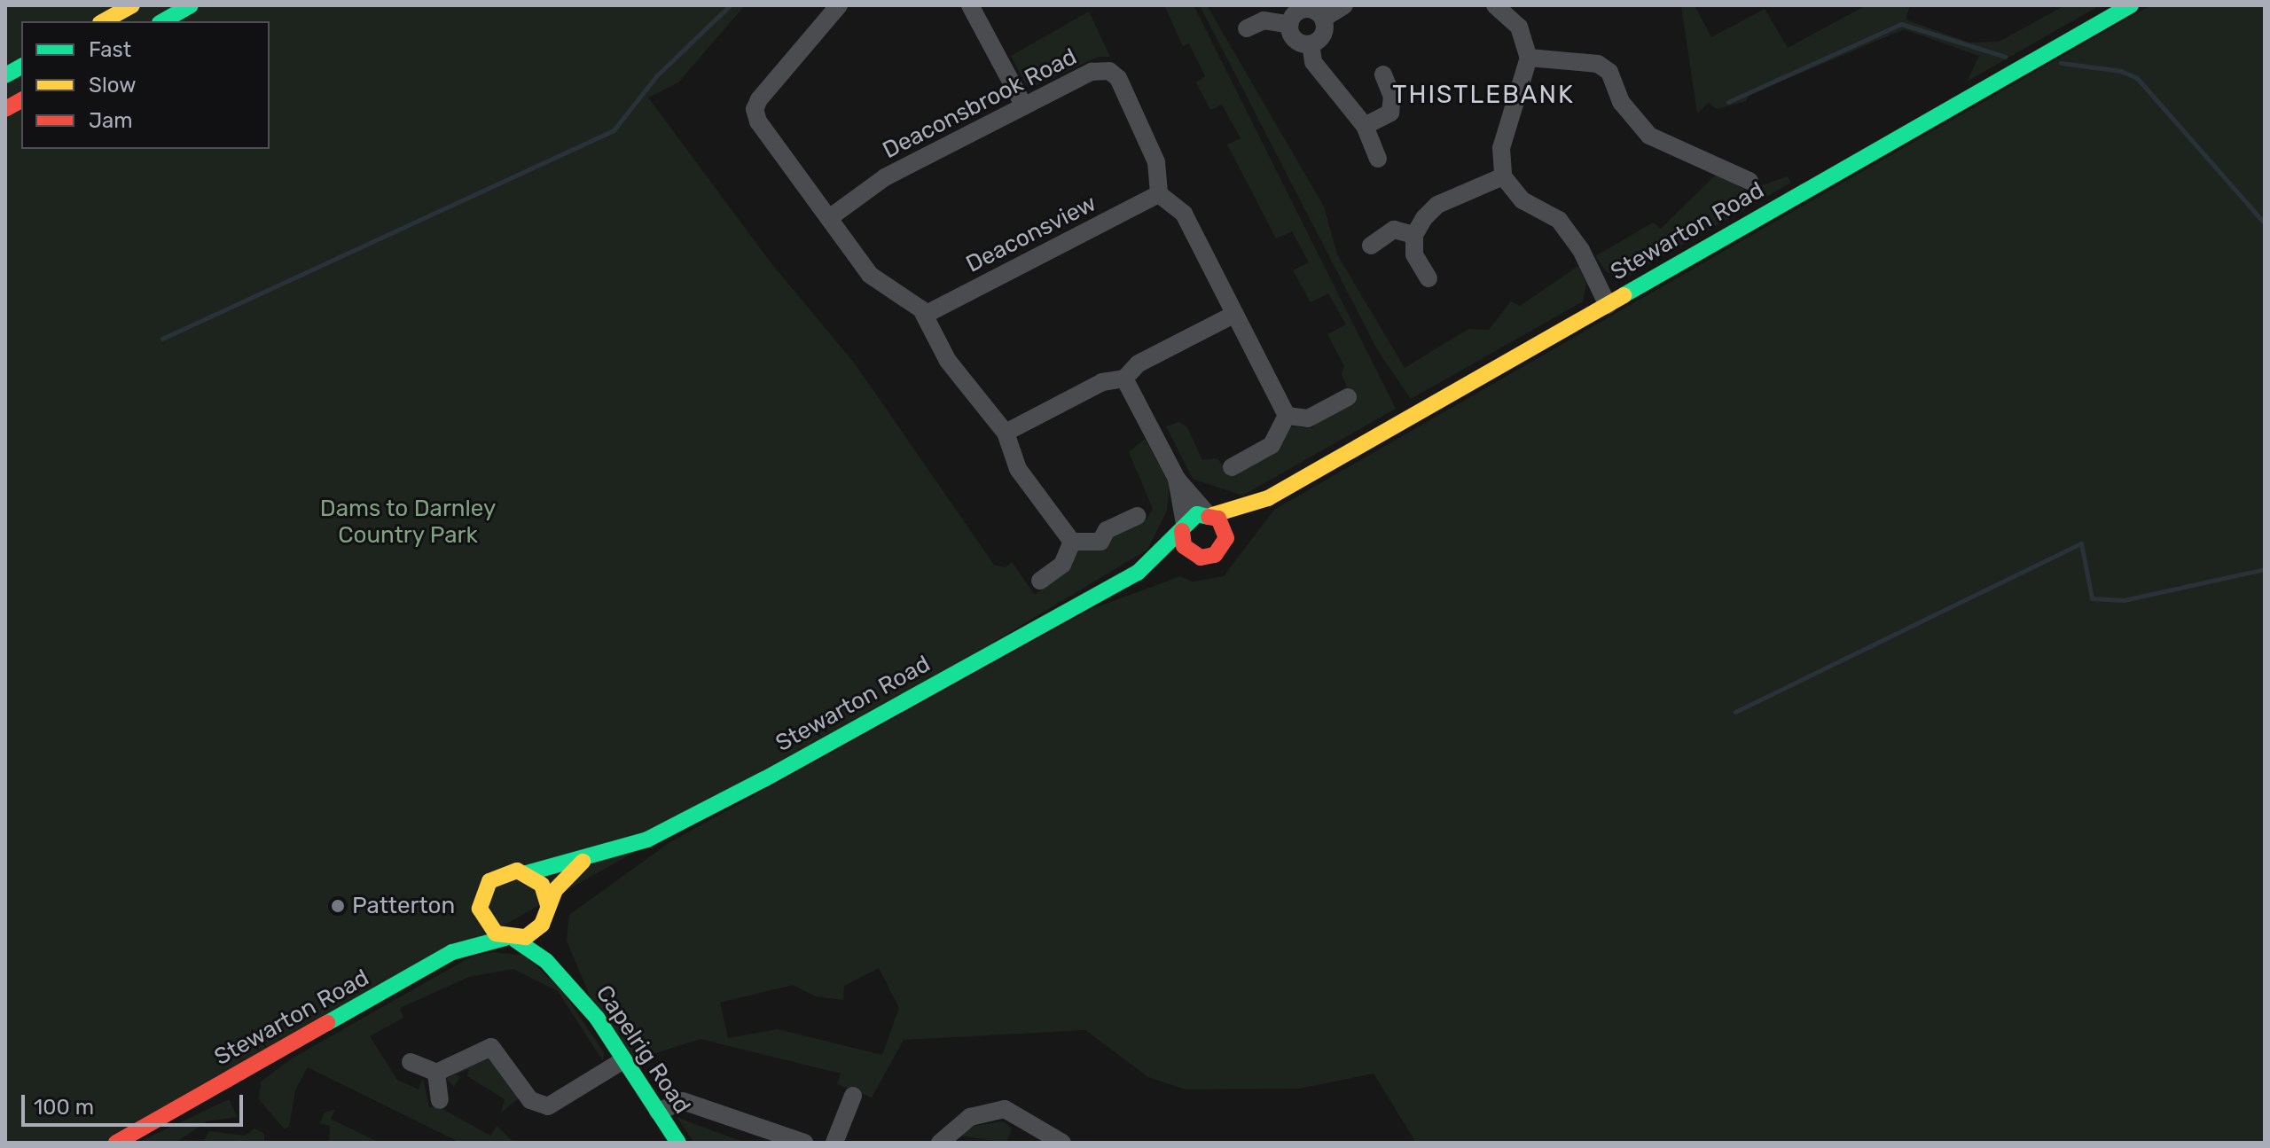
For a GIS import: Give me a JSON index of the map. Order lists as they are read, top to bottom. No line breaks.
{"streets":{"main road":["Stewarton Road","Capelrig Road"],"street":["Deaconsbrook Road","Deaconsview"]},"crossings":[["Deaconsbrook Road","Deaconsview"],["Stewarton Road","Capelrig Road"]],"districts":["THISTLEBANK"],"parks":["Dams to Darnley Country Park"],"places":["Patterton"],"legend":["Fast","Slow","Jam"],"scale_bar":"100 m"}
